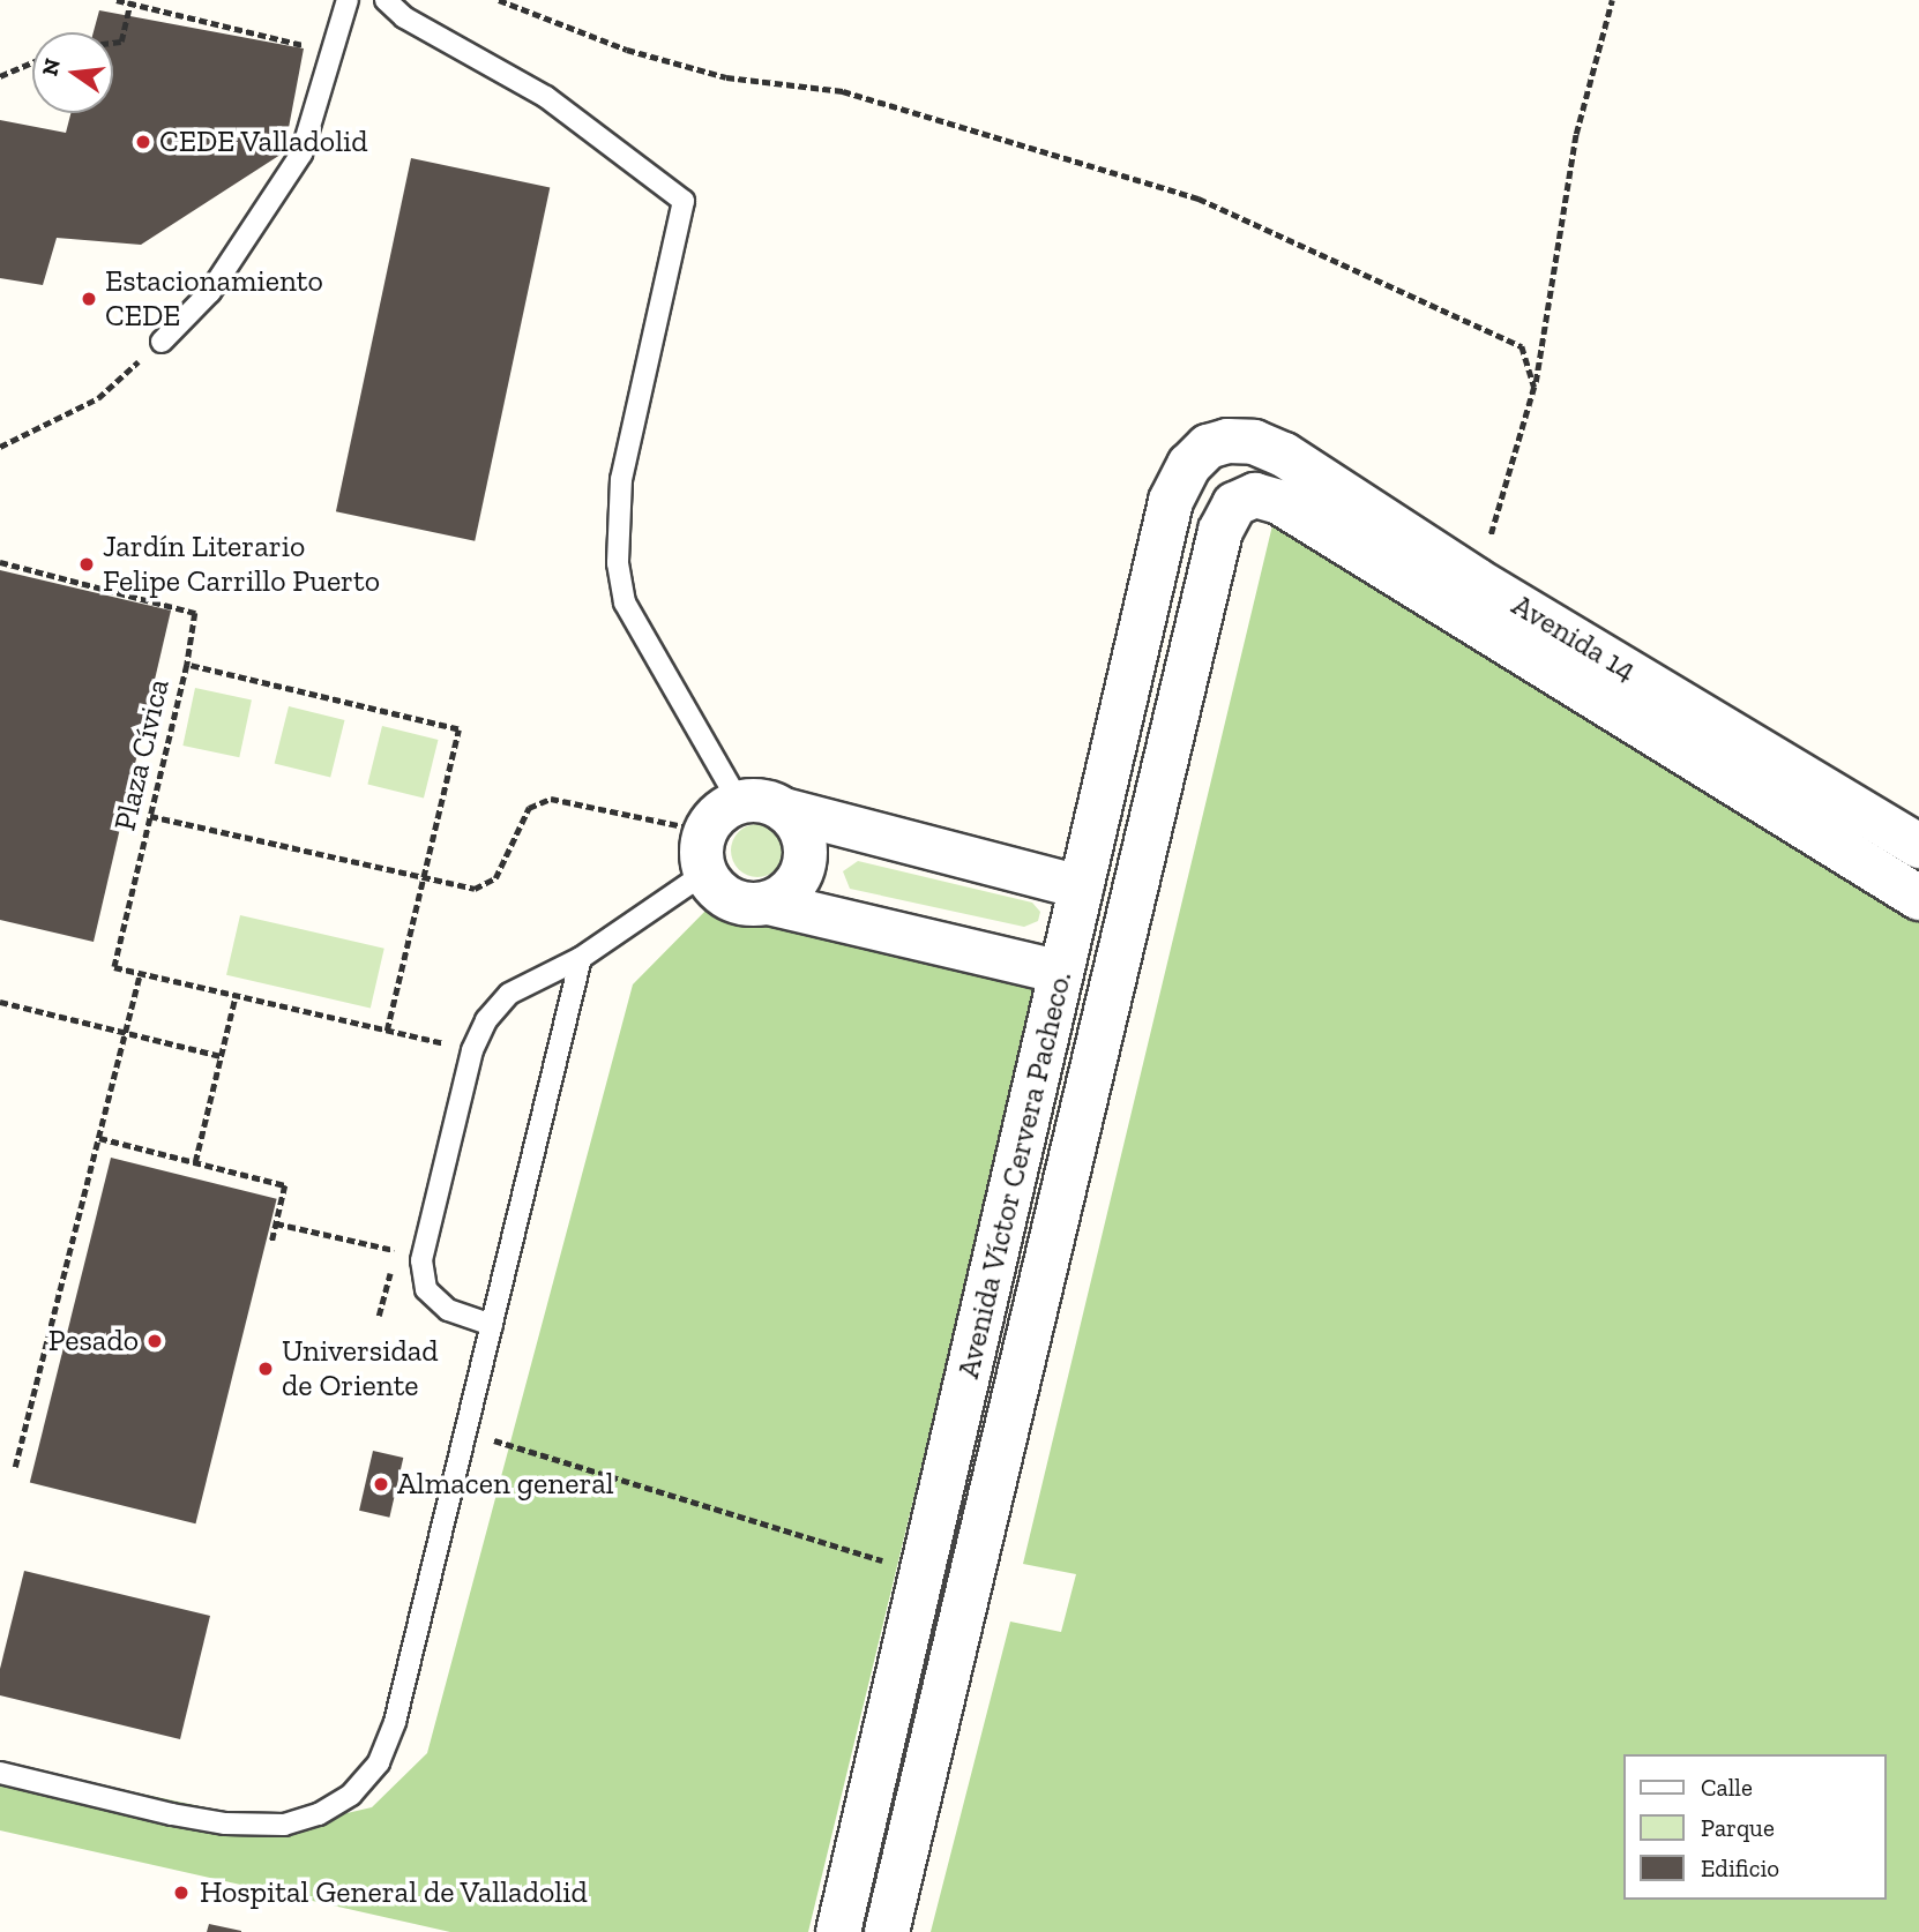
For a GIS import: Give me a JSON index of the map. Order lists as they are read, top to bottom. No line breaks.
{"streets":{"street":["Avenida 14","Avenida Víctor Cervera Pacheco."],"path":["Plaza Cívica"]},"crossings":[["Avenida 14","Avenida Víctor Cervera Pacheco."]],"places":["CEDE Valladolid","Estacionamiento CEDE","Jardín Literario Felipe Carrillo Puerto","Pesado","Universidad de Oriente","Almacen general","Hospital General de Valladolid"],"legend":["Calle","Parque","Edificio"],"north":"left"}
